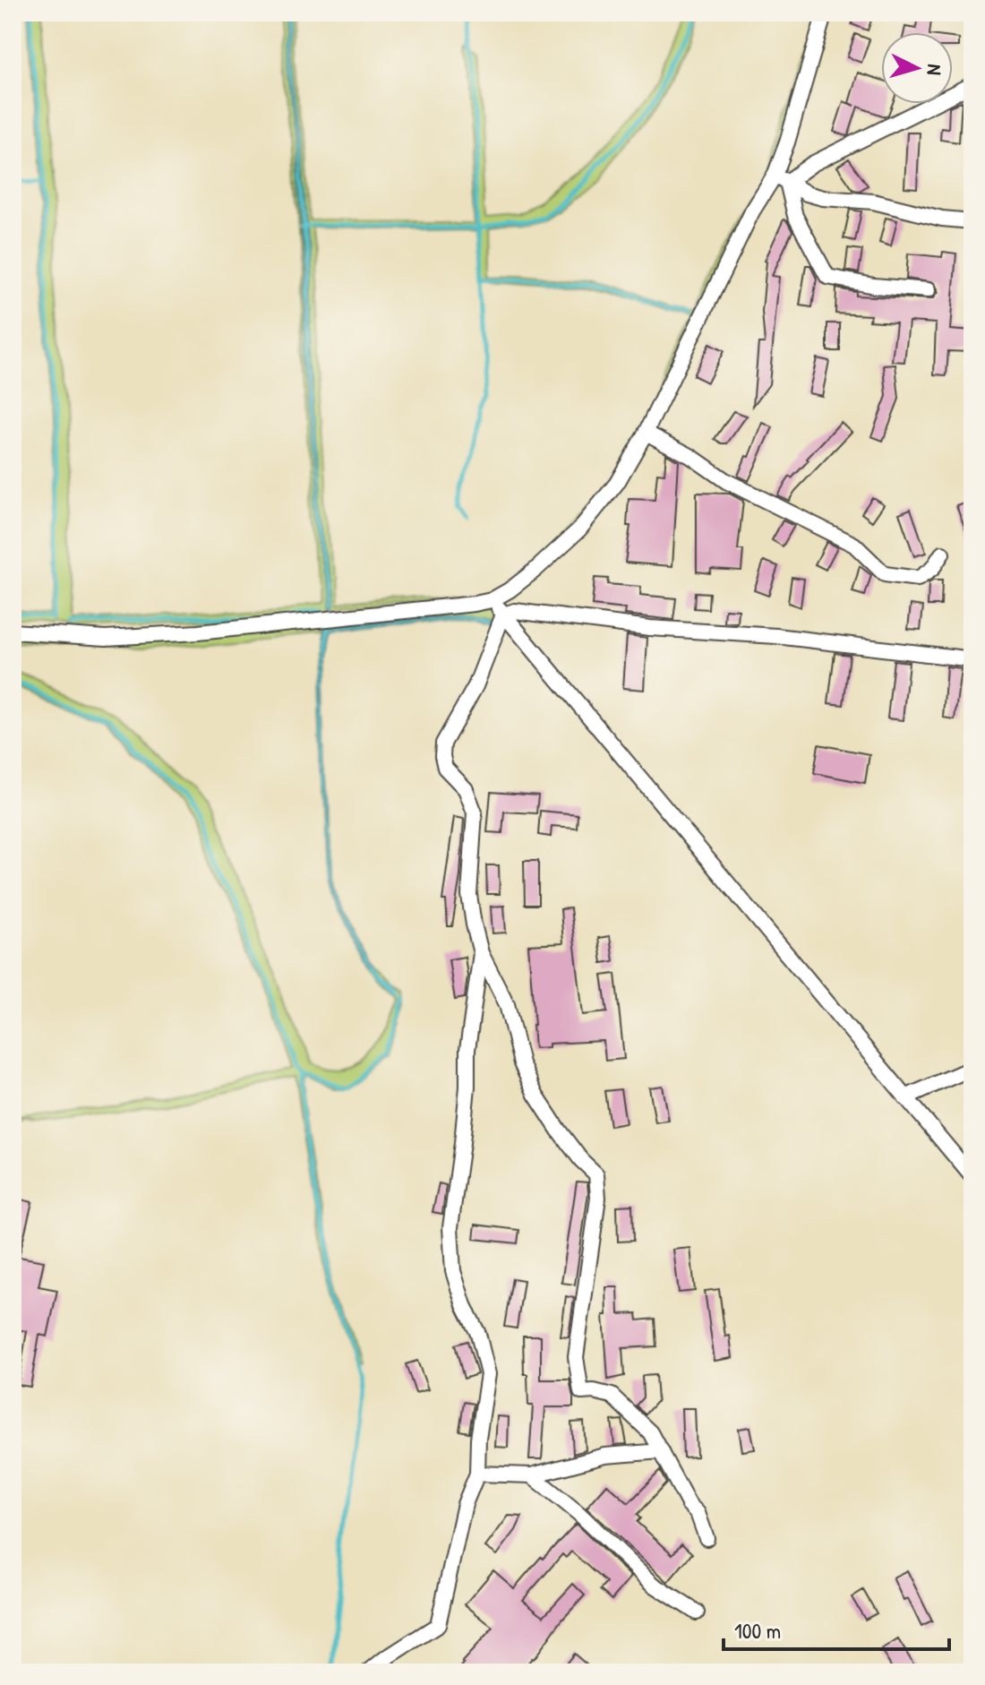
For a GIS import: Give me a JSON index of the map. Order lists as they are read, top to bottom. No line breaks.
{"scale_bar":"100 m","north":"right"}
